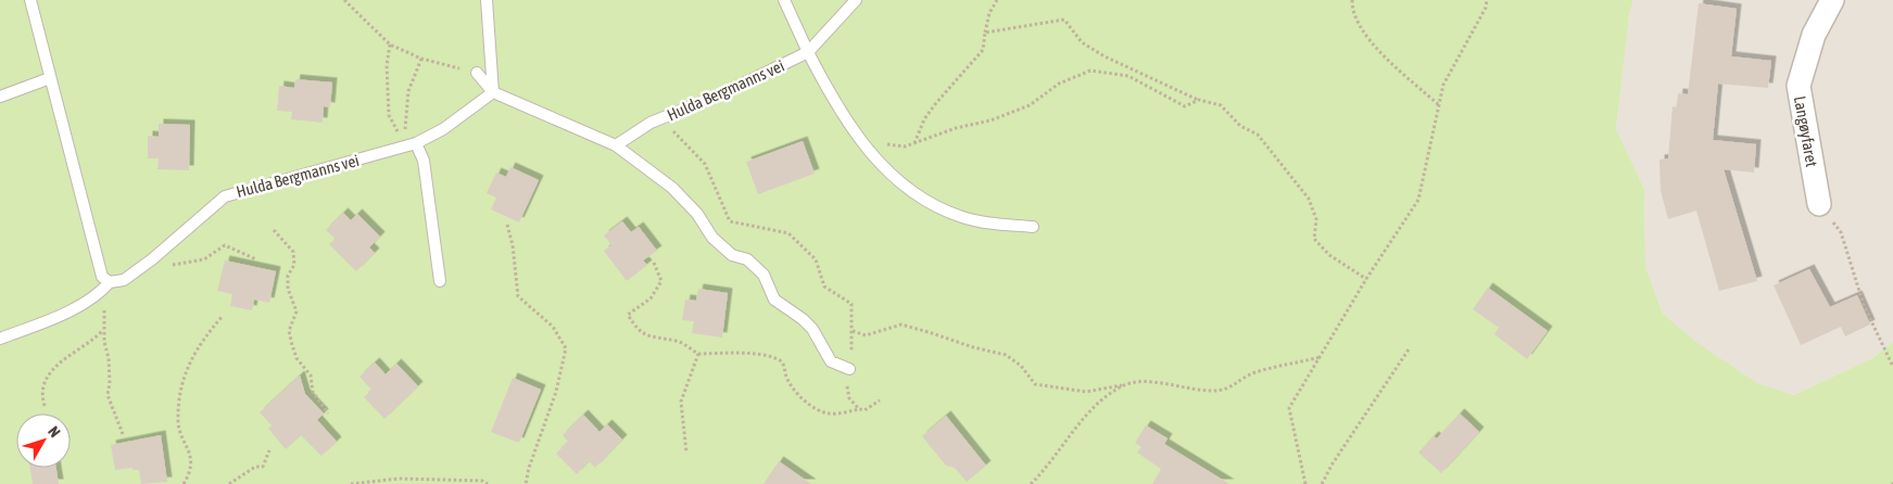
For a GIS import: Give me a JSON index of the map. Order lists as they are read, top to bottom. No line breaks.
{"streets":{"street":["Langøyfaret"],"lane":["Hulda Bergmanns vei"]},"north":"top right"}
